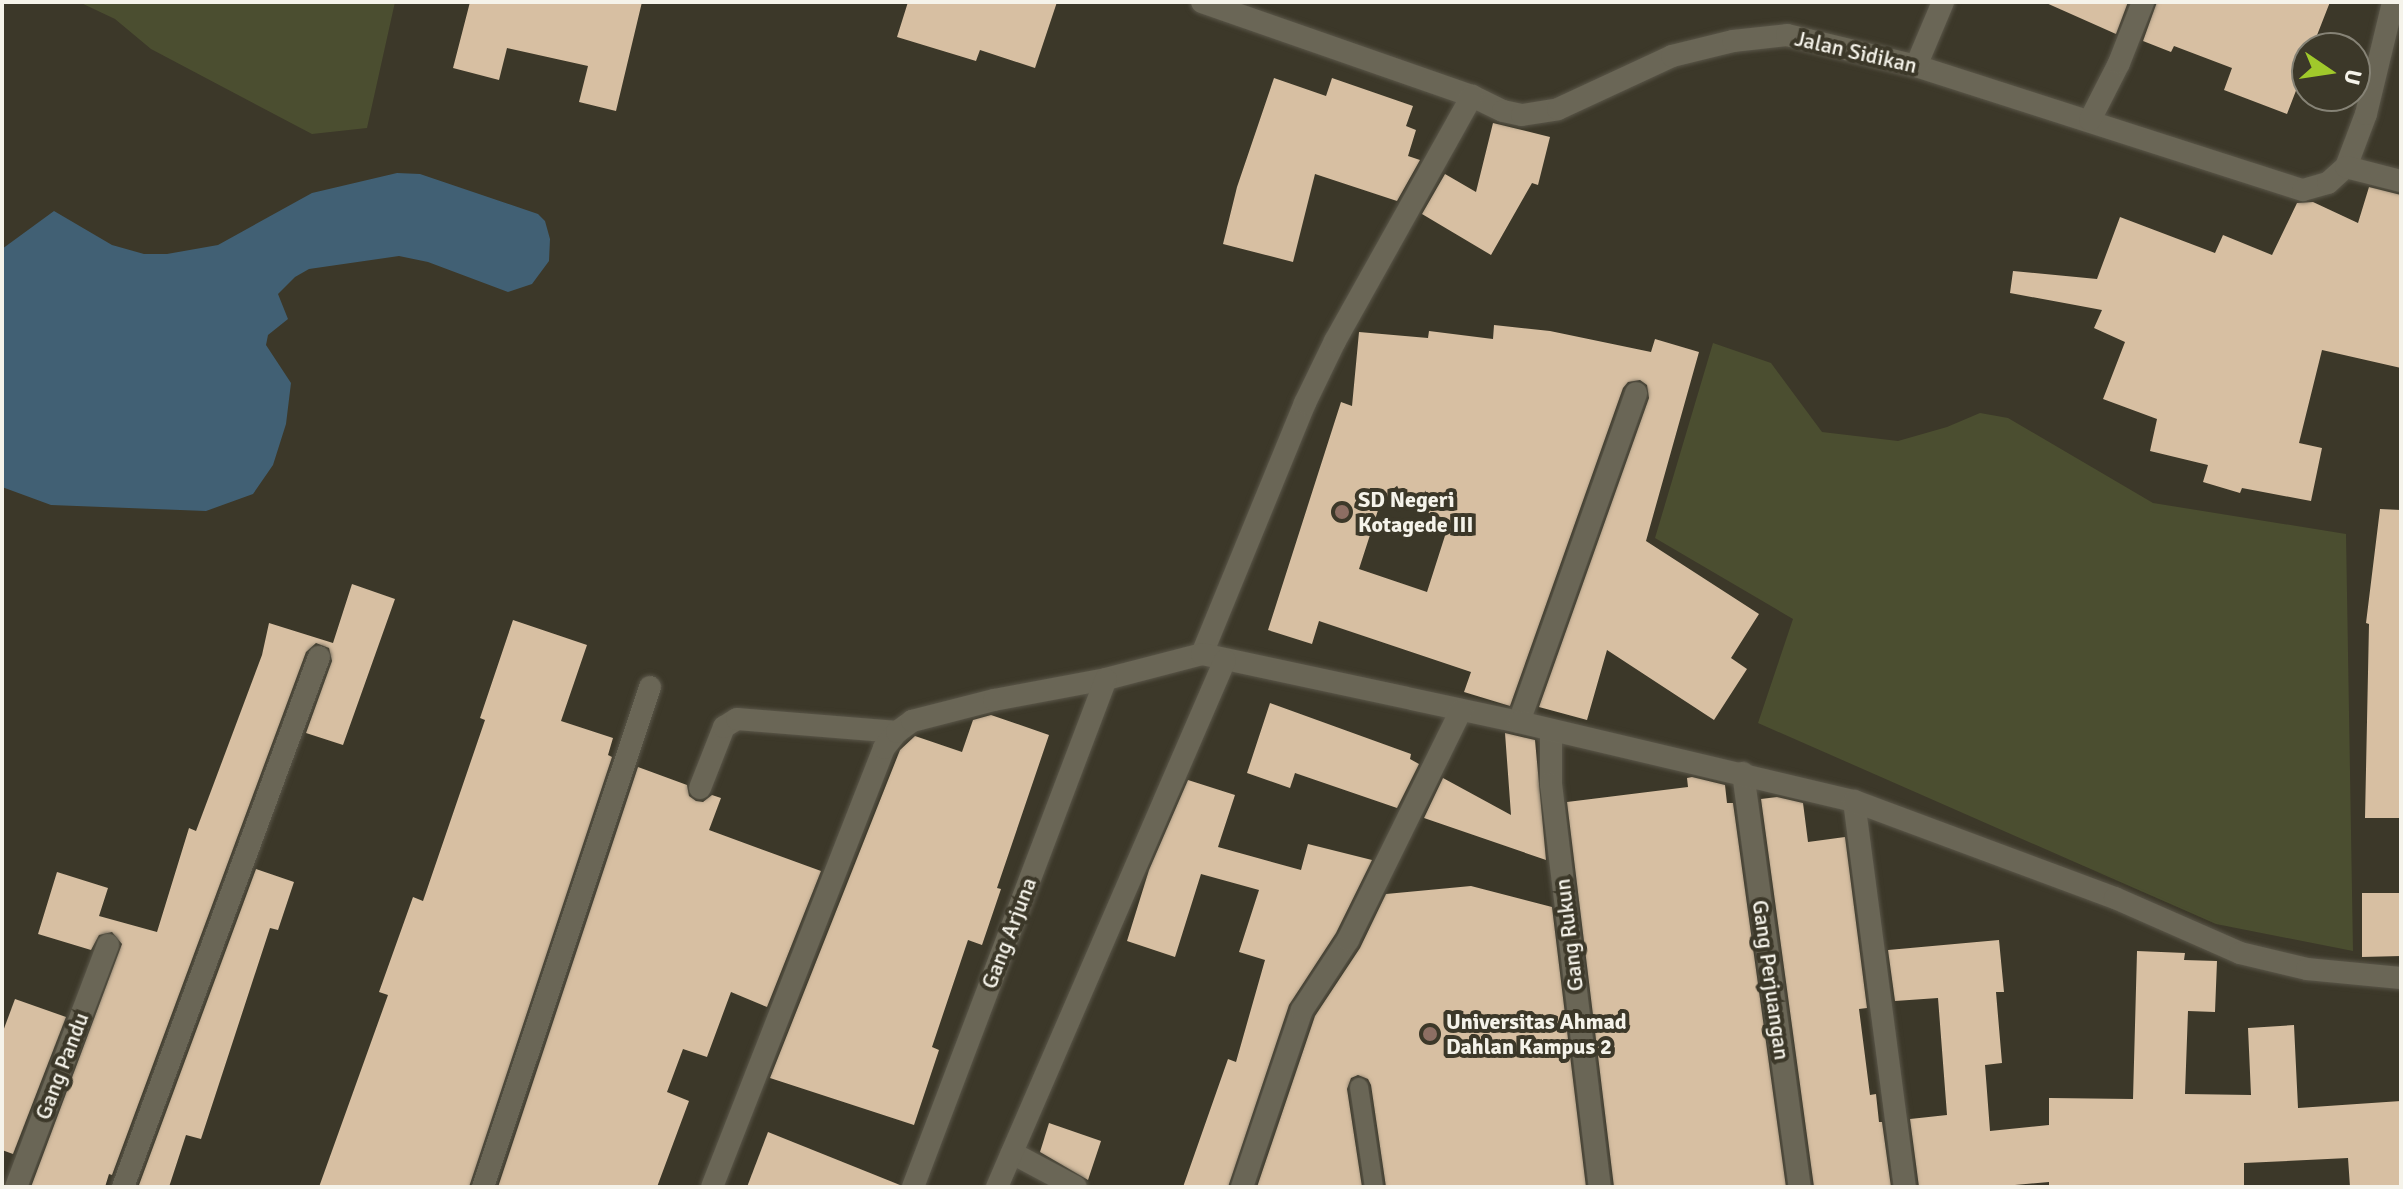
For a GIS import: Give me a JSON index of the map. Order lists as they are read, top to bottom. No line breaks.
{"streets":{"street":["Jalan Sidikan","Gang Arjuna","Gang Rukun","Gang Perjuangan","Gang Pandu"]},"places":["SD Negeri Kotagede III","Universitas Ahmad Dahlan Kampus 2"],"north":"right"}
